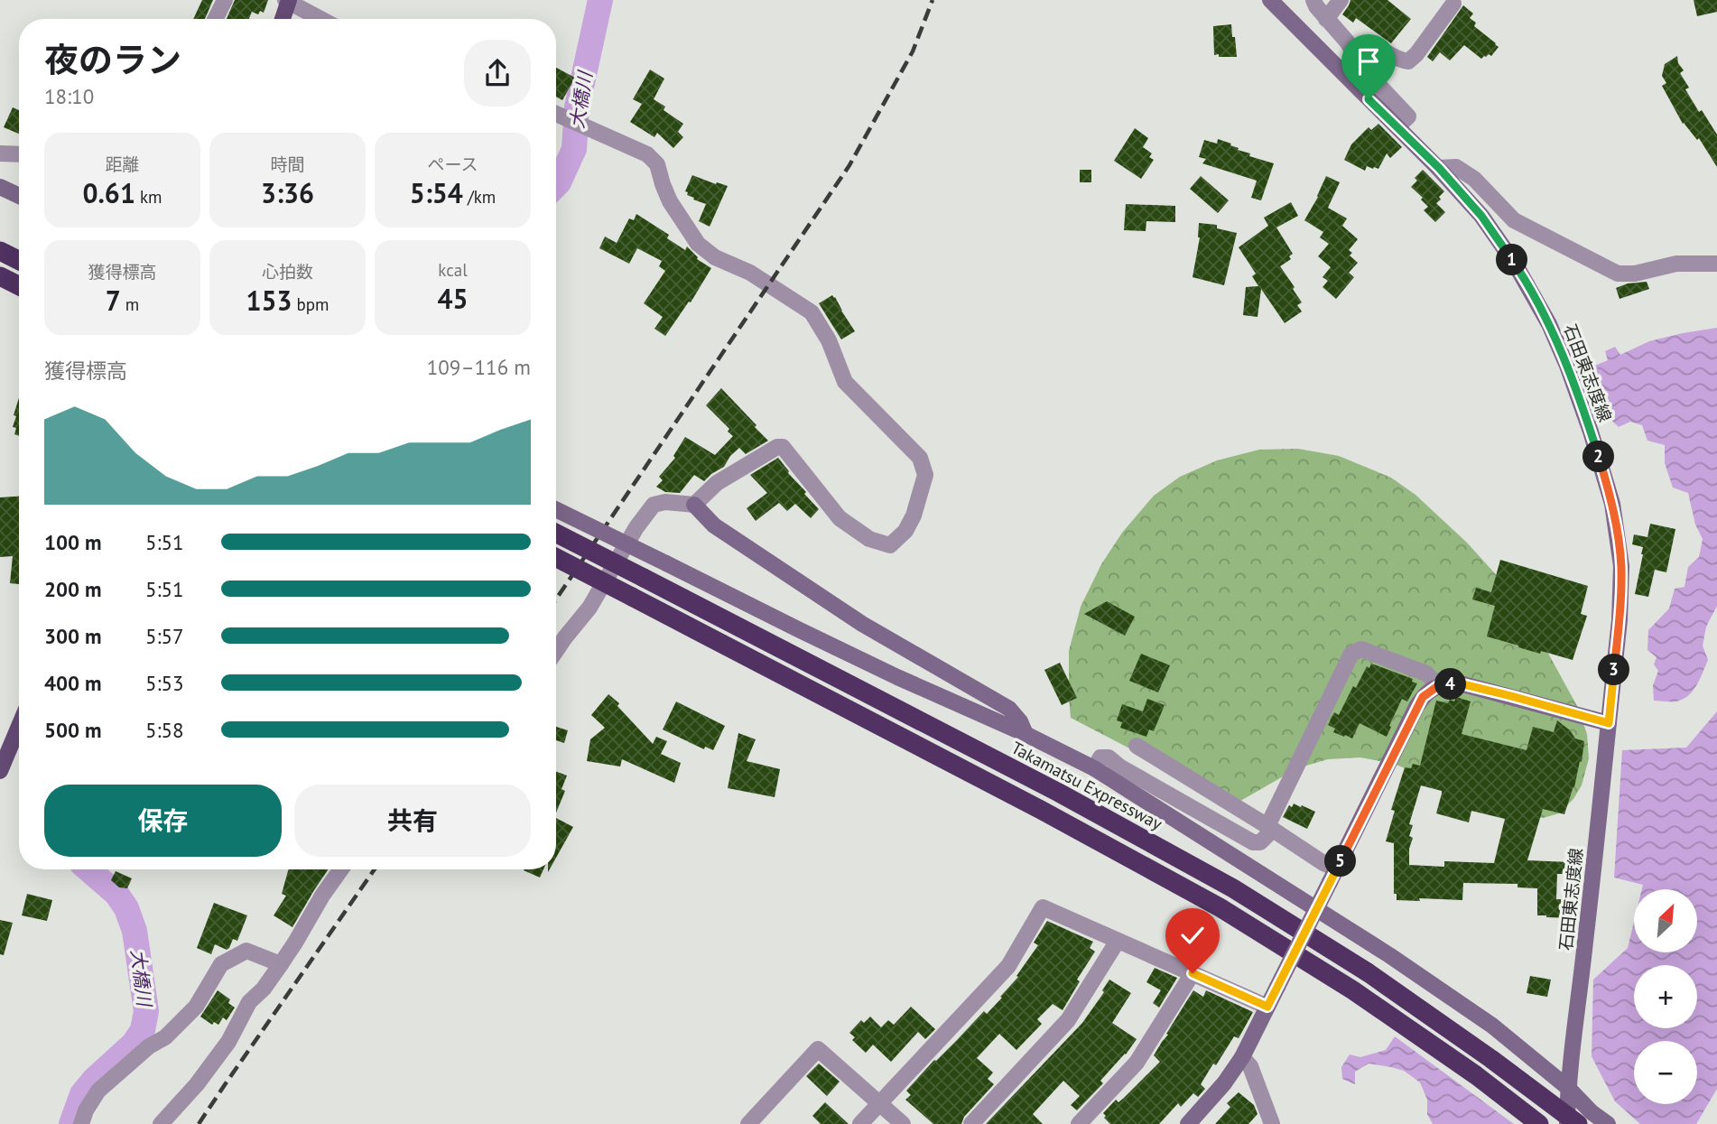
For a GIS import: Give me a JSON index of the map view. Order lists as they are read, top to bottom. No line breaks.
{"streets":{"highway":["Takamatsu Expressway"],"street":["石田東志度線"]},"water":["大橋川"],"north":"top right","page":{"heading":["夜のラン","18:10"],"stats":[["距離","0.61 km"],["時間","3:36"],["ペース","5:54 /km"],["獲得標高","7 m"],["心拍数","153 bpm"],["kcal","45"]],"pins":["1","2","3","4","5"],"chart":["獲得標高","109–116 m"],"list":[{"name":"100 m","note":"5:51"},{"name":"200 m","note":"5:51"},{"name":"300 m","note":"5:57"},{"name":"400 m","note":"5:53"},{"name":"500 m","note":"5:58"}],"buttons":["保存","共有"],"map_buttons":["+","−"]}}
